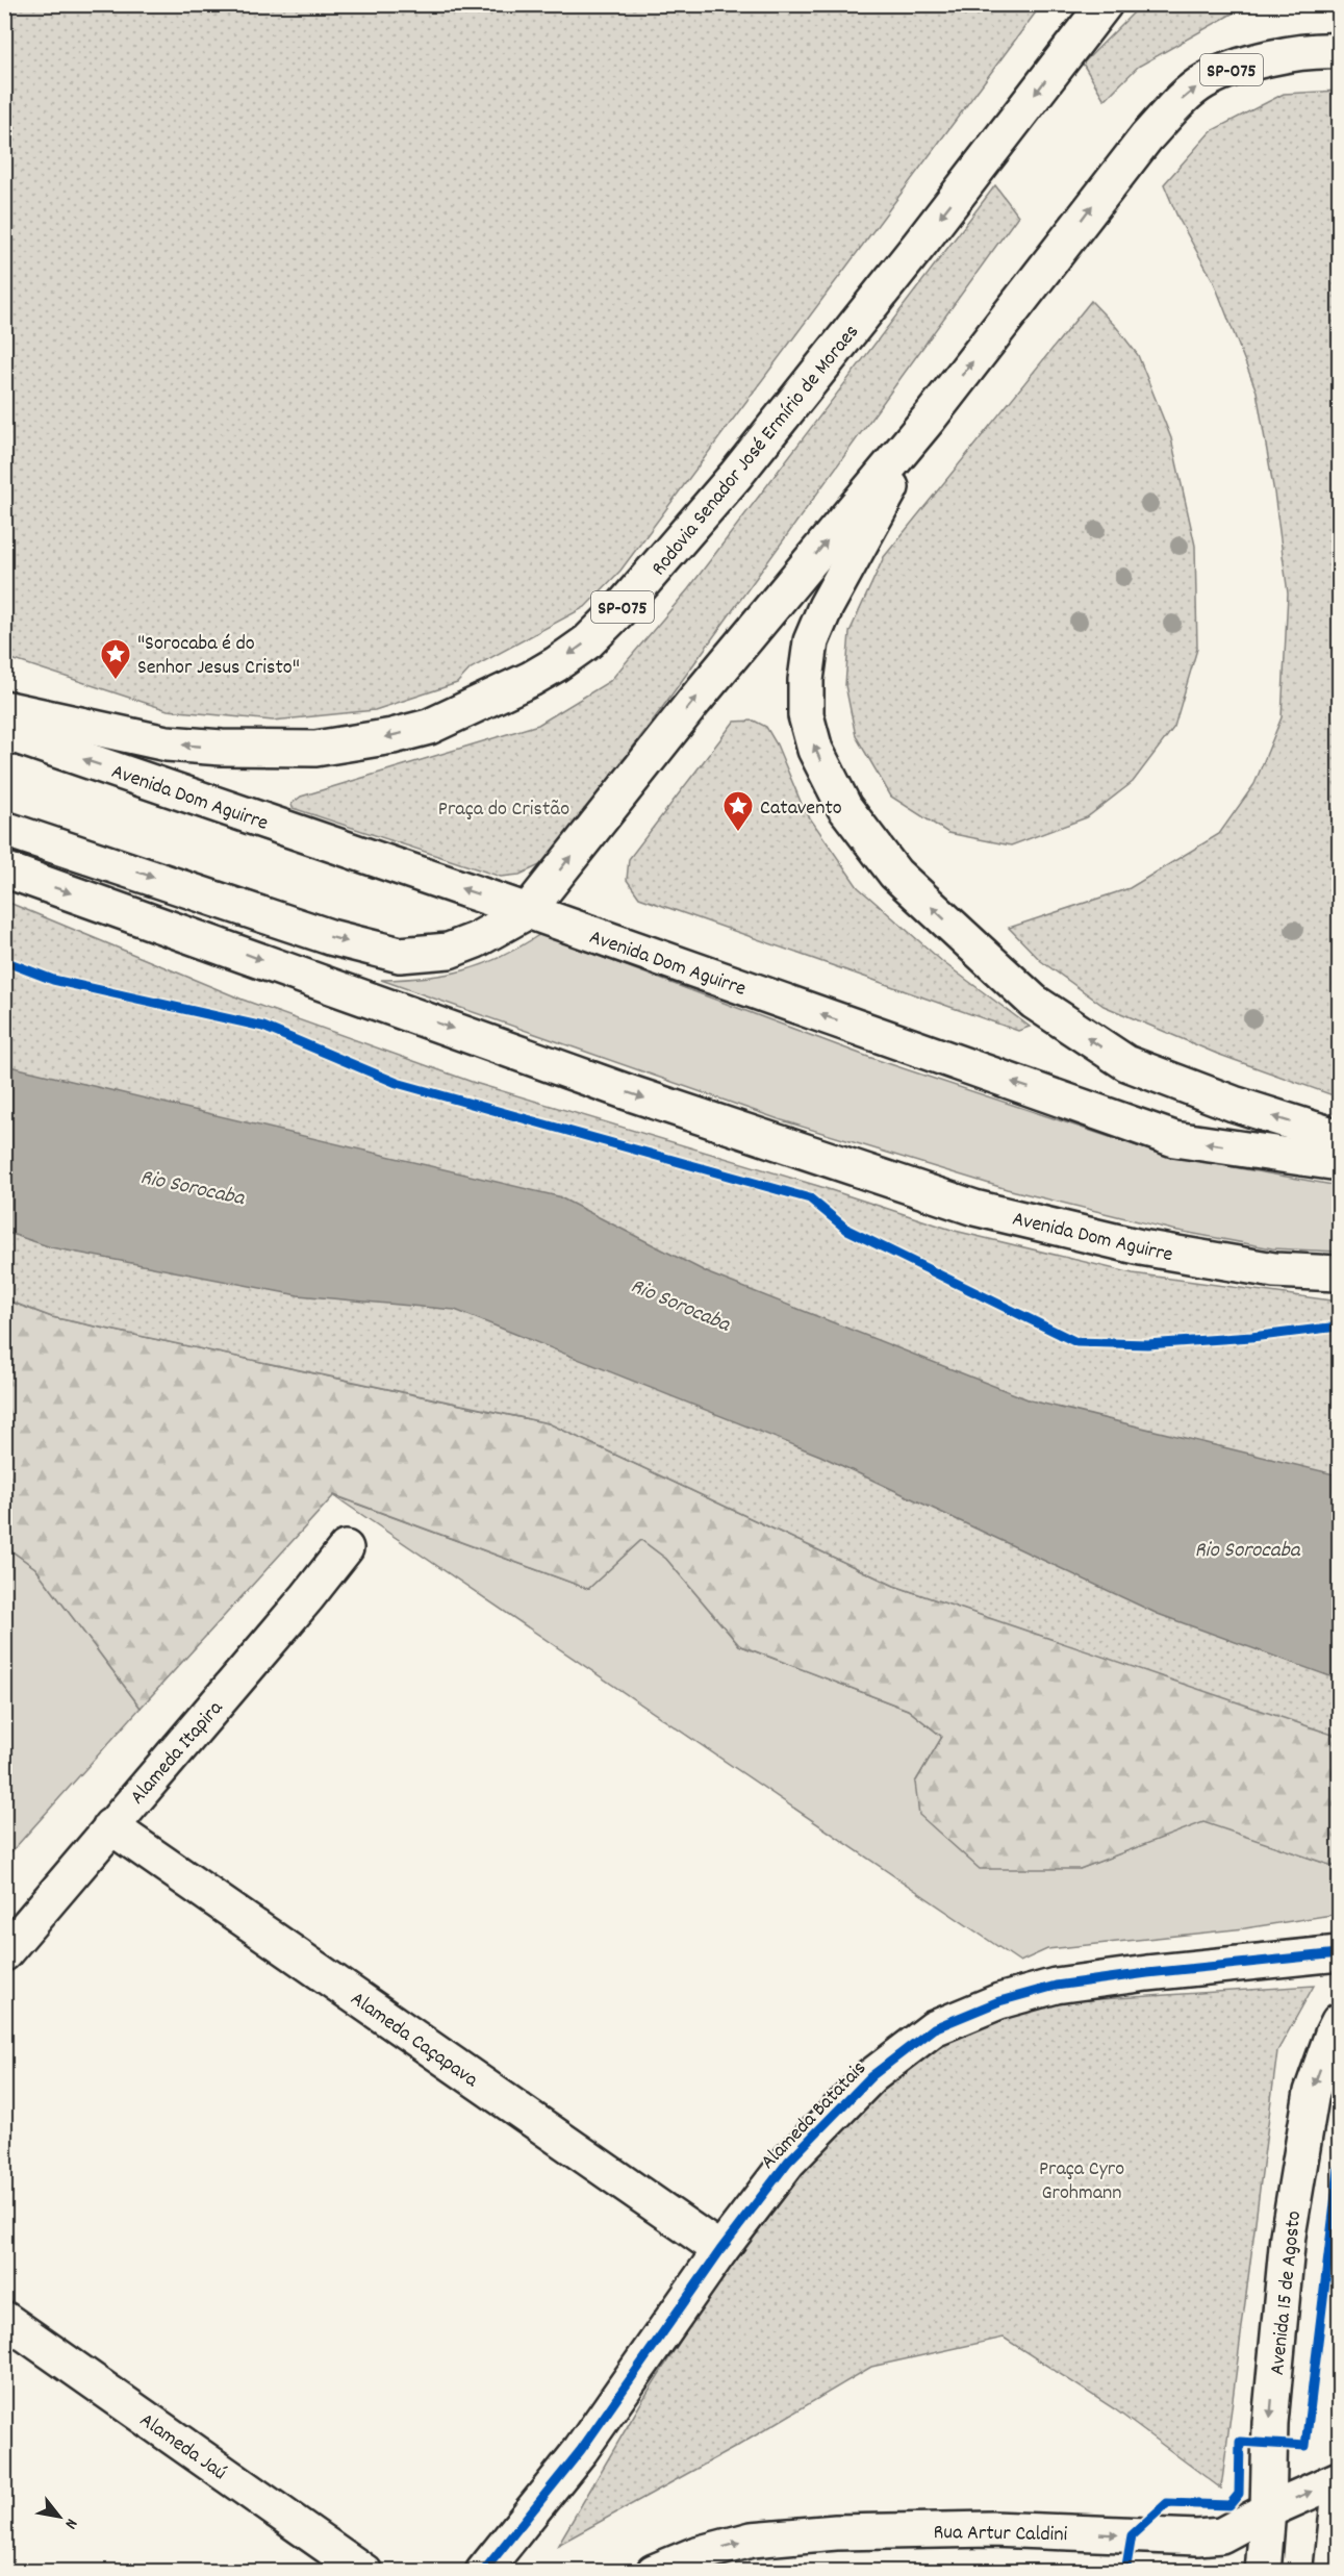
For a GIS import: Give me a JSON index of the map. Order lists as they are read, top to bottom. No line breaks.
{"streets":{"main road":["SP-075","Rodovia Senador José Ermírio de Moraes","Avenida Dom Aguirre","Alameda Itapira","Alameda Caçapava","Alameda Batatais","Avenida 15 de Agosto","Alameda Jaú","Rua Artur Caldini"]},"crossings":[["SP-075","Avenida Dom Aguirre"],["Alameda Itapira","Alameda Caçapava"],["Alameda Caçapava","Alameda Batatais"],["Avenida 15 de Agosto","Rua Artur Caldini"]],"one_way":["Avenida 15 de Agosto","Rua Artur Caldini"],"water":["Rio Sorocaba"],"parks":["Praça do Cristão","Praça Cyro Grohmann"],"places":{"place":["\"Sorocaba é do Senhor Jesus Cristo\"","Catavento"]},"north":"bottom right"}
